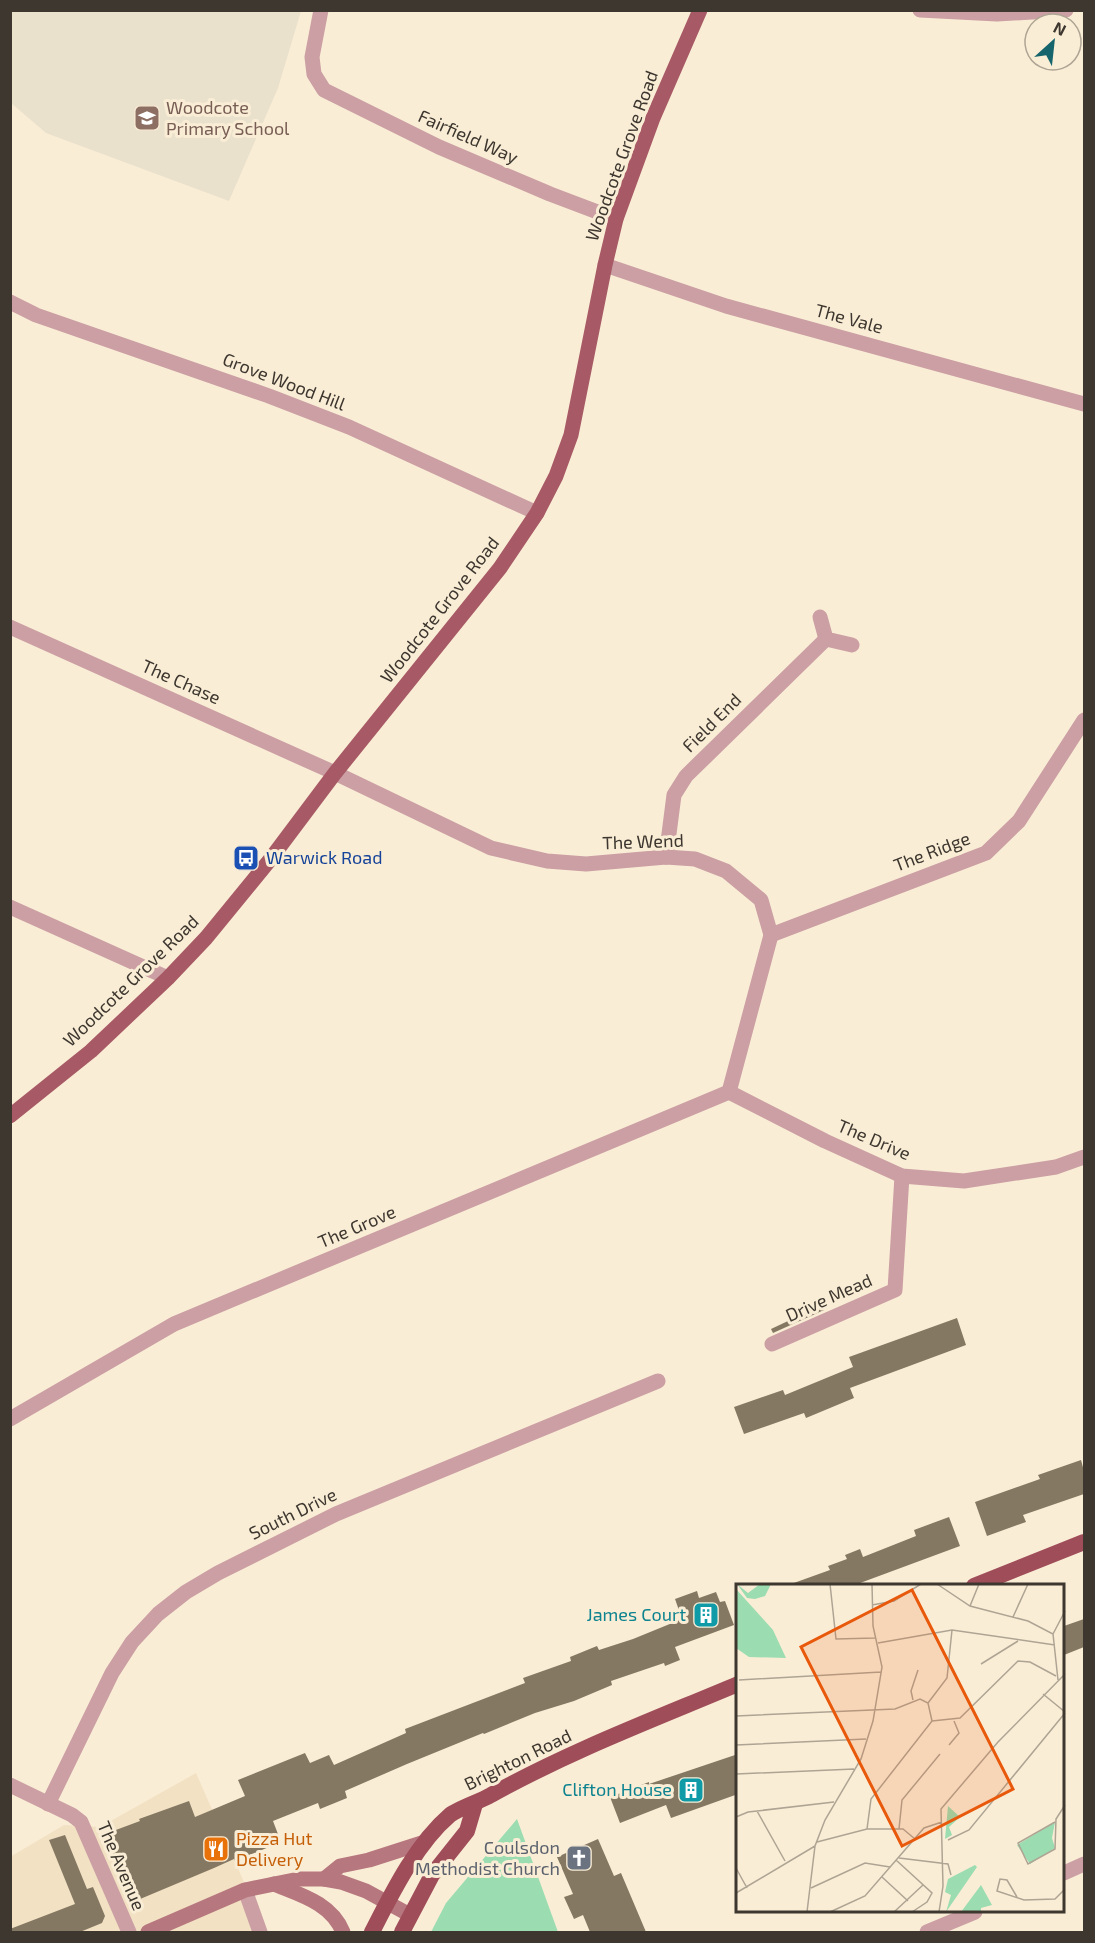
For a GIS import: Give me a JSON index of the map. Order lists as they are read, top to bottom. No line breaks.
{"streets":{"highway":["Brighton Road"],"main road":["Woodcote Grove Road"],"street":["Fairfield Way","The Vale","Grove Wood Hill","The Chase","Field End","The Wend","The Ridge","The Drive","The Grove","Drive Mead","South Drive","The Avenue"]},"crossings":[["Fairfield Way","Woodcote Grove Road"],["Woodcote Grove Road","The Vale"],["Woodcote Grove Road","Grove Wood Hill"],["Woodcote Grove Road","The Chase"],["Woodcote Grove Road","The Wend"],["The Chase","The Wend"],["Field End","The Wend"],["The Wend","The Ridge"],["The Drive","The Grove"],["The Drive","Drive Mead"],["South Drive","The Avenue"]],"places":{"school or university":["Woodcote Primary School"],"bus stop":["Warwick Road"],"building":["James Court","Clifton House"],"restaurant":["Pizza Hut Delivery"],"church":["Coulsdon Methodist Church"]},"north":"top right"}
